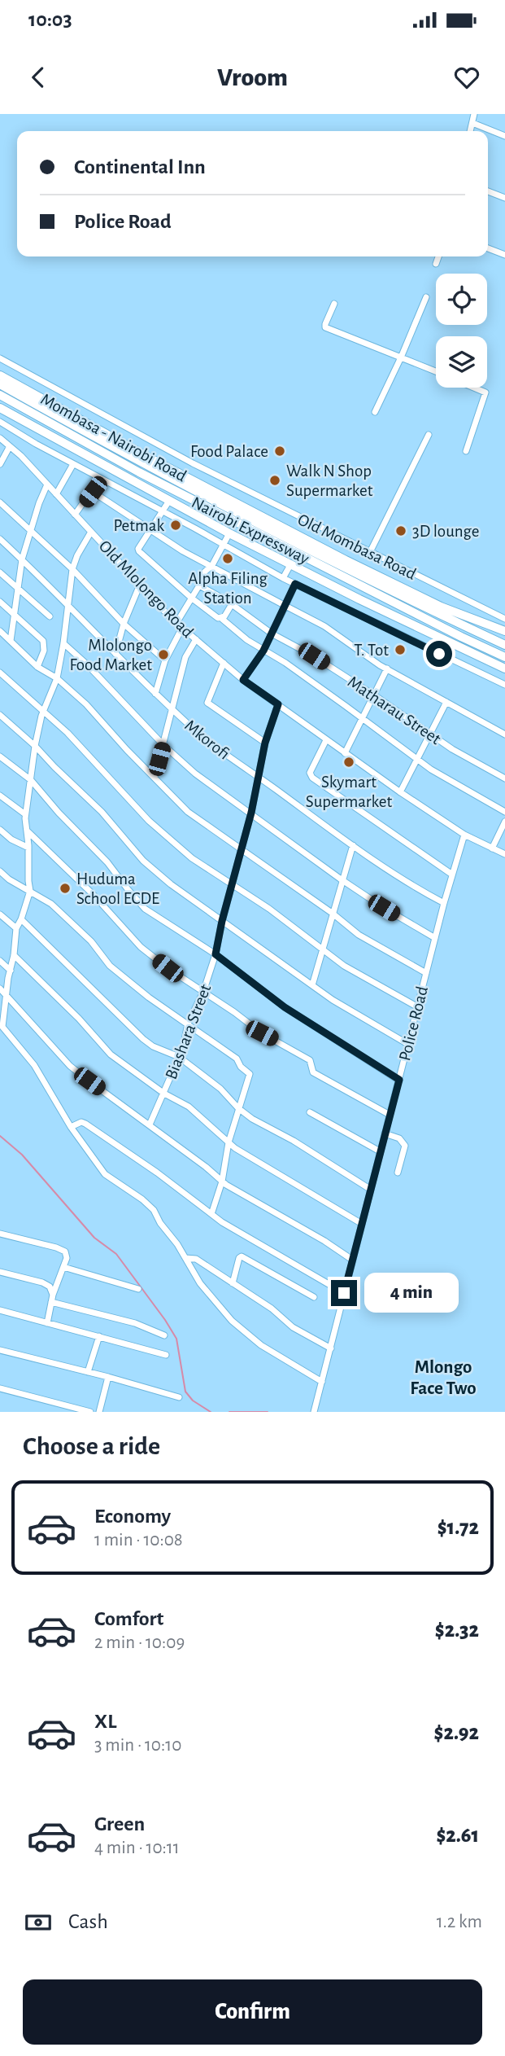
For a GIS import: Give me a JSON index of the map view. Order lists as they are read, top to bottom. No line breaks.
{"streets":{"highway":["Mombasa - Nairobi Road","Nairobi Expressway"],"street":["Old Mombasa Road","Old Mlolongo Road","Matharau Street","Mkorofi","Police Road","Biashara Street"]},"crossings":[["Old Mlolongo Road","Police Road"],["Old Mlolongo Road","Biashara Street"],["Mkorofi","Police Road"],["Mkorofi","Biashara Street"]],"districts":["Mlongo Face Two"],"places":["Food Palace","Walk N Shop Supermarket","Petmak","3D lounge","Alpha Filing Station","T. Tot","Mlolongo Food Market","Skymart Supermarket","Huduma School ECDE"],"page":{"status":"10:03","header":"Vroom","banner":["Continental Inn","Police Road"],"bubble":"4 min","heading":"Choose a ride","list":[{"name":"Economy","note":"1 min · 10:08","value":"$1.72"},{"name":"Comfort","note":"2 min · 10:09","value":"$2.32"},{"name":"XL","note":"3 min · 10:10","value":"$2.92"},{"name":"Green","note":"4 min · 10:11","value":"$2.61"}],"pay":["Cash","1.2 km"],"buttons":"Confirm"}}
